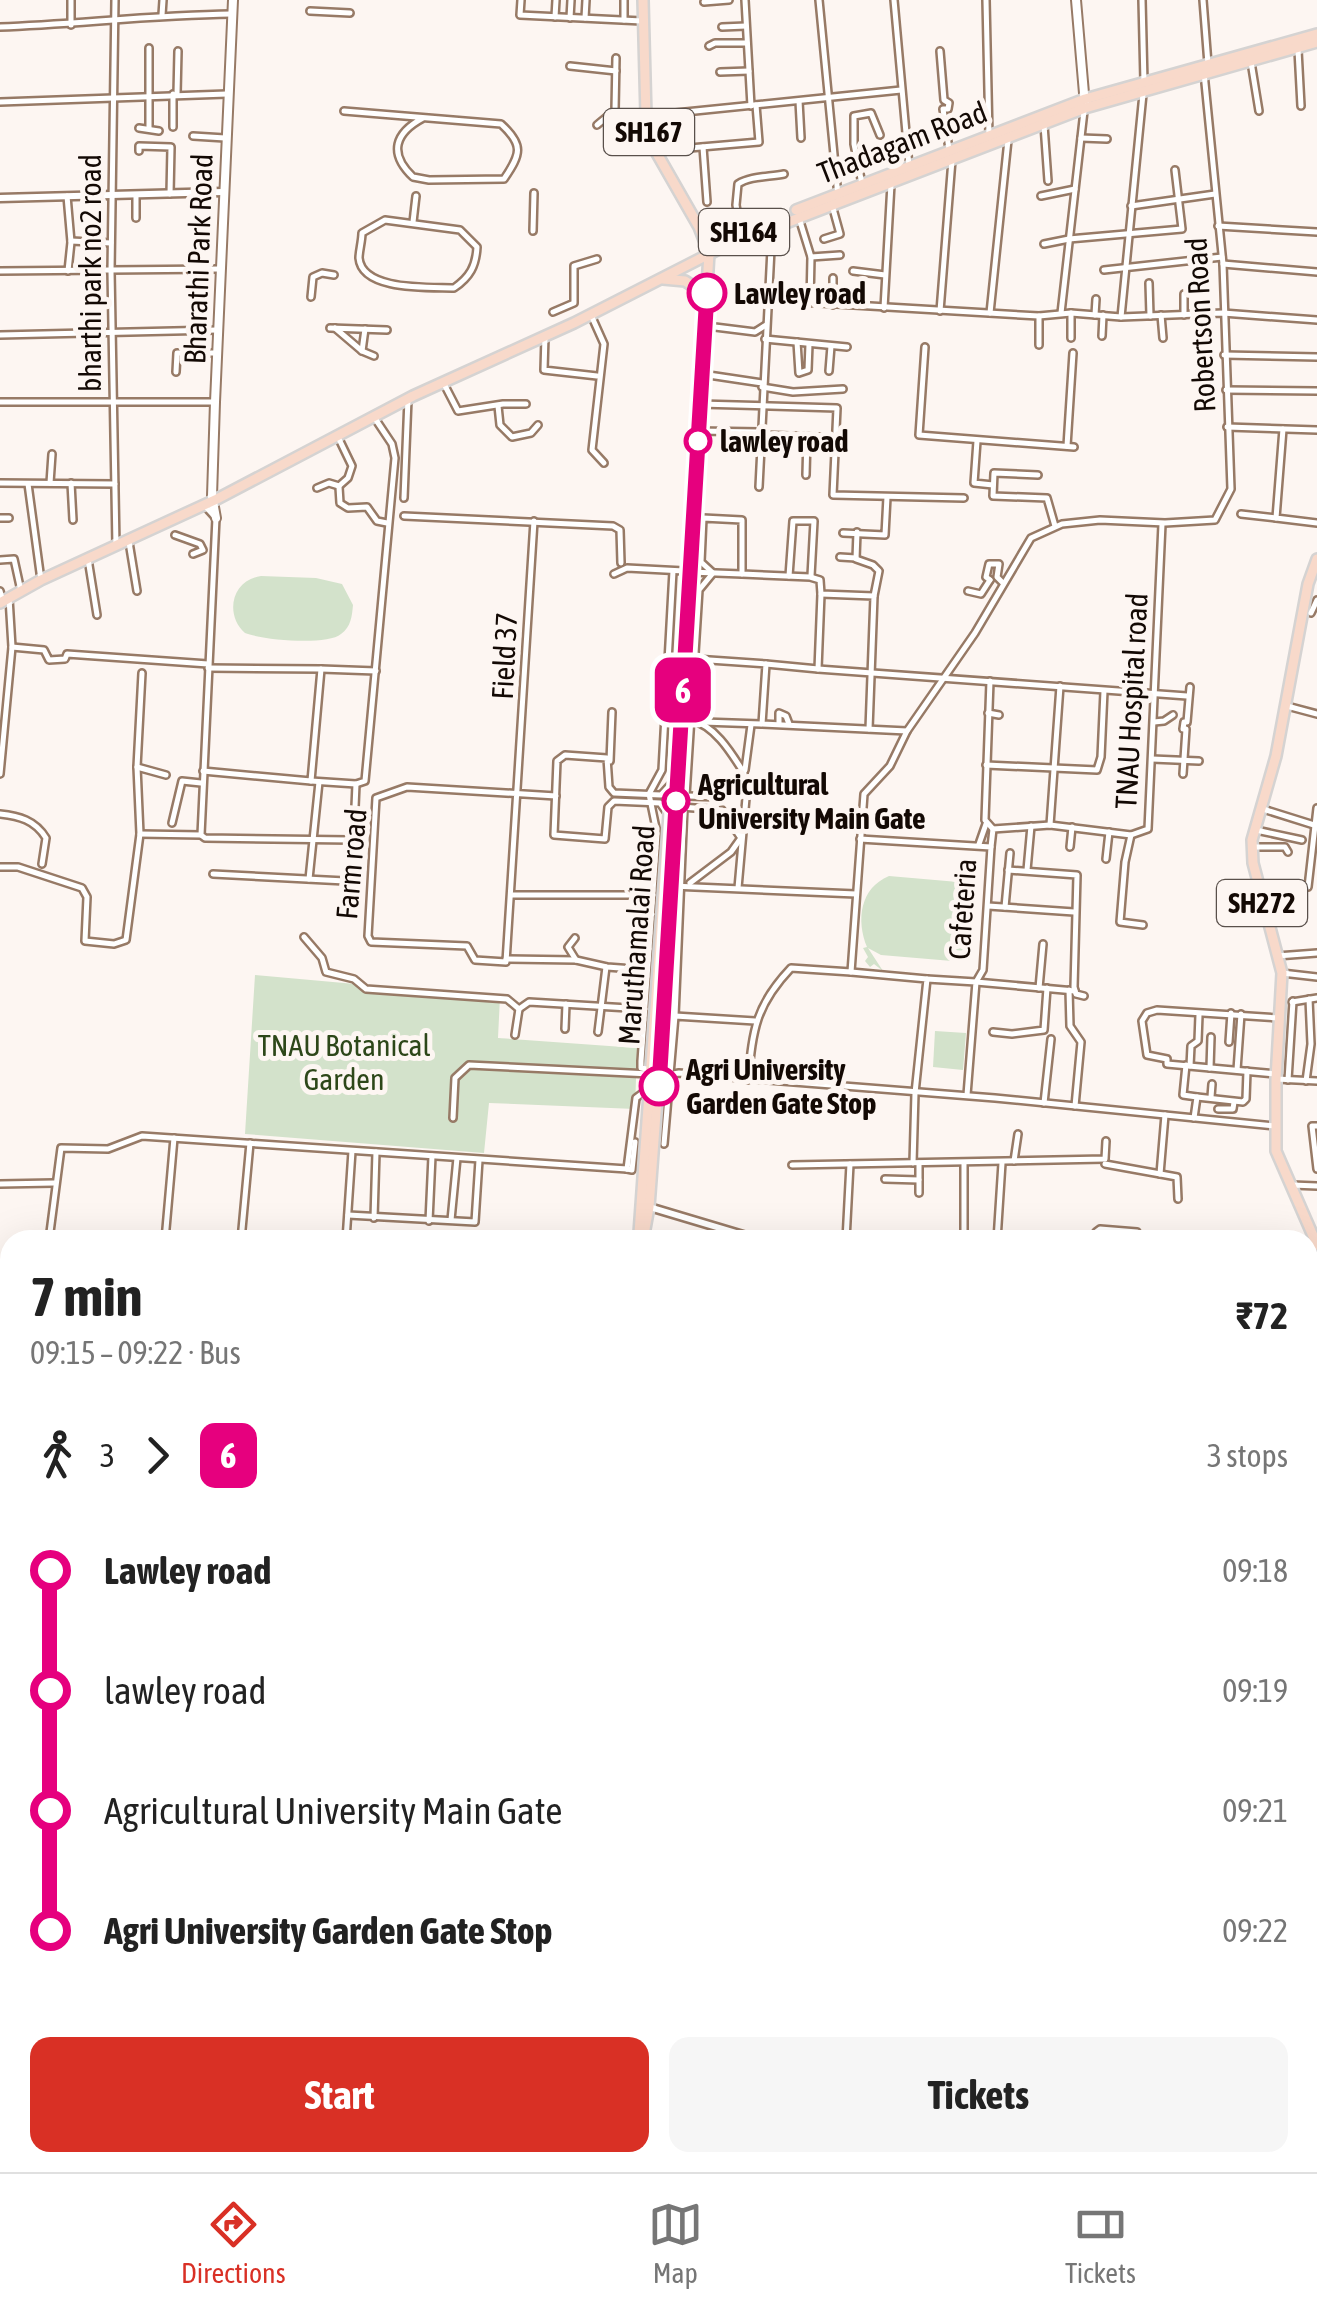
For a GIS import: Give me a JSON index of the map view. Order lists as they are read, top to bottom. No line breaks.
{"streets":{"main road":["SH167","Thadagam Road","SH164","Bharathi Park Road","SH272","Maruthamalai Road"],"street":["bharthi park no2 road","Robertson Road","Field 37","TNAU Hospital road","Farm road","Cafeteria"]},"crossings":[["SH167","Thadagam Road"],["SH167","Maruthamalai Road"],["Thadagam Road","Bharathi Park Road"],["Thadagam Road","bharthi park no2 road"],["Thadagam Road","Robertson Road"],["Thadagam Road","Maruthamalai Road"],["Robertson Road","TNAU Hospital road"],["Field 37","Farm road"]],"parks":["TNAU Botanical Garden"],"places":["Lawley road","lawley road","Agricultural University Main Gate","Agri University Garden Gate Stop"],"lines":["bus line 6"],"page":{"on_map":"6","heading":["7 min","09:15 – 09:22 · Bus","₹72"],"legs":["3","6","3 stops"],"list":[{"name":"Lawley road","value":"09:18"},{"name":"lawley road","value":"09:19"},{"name":"Agricultural University Main Gate","value":"09:21"},{"name":"Agri University Garden Gate Stop","value":"09:22"}],"buttons":["Start","Tickets"],"tabs":["Directions","Map","Tickets"]}}
